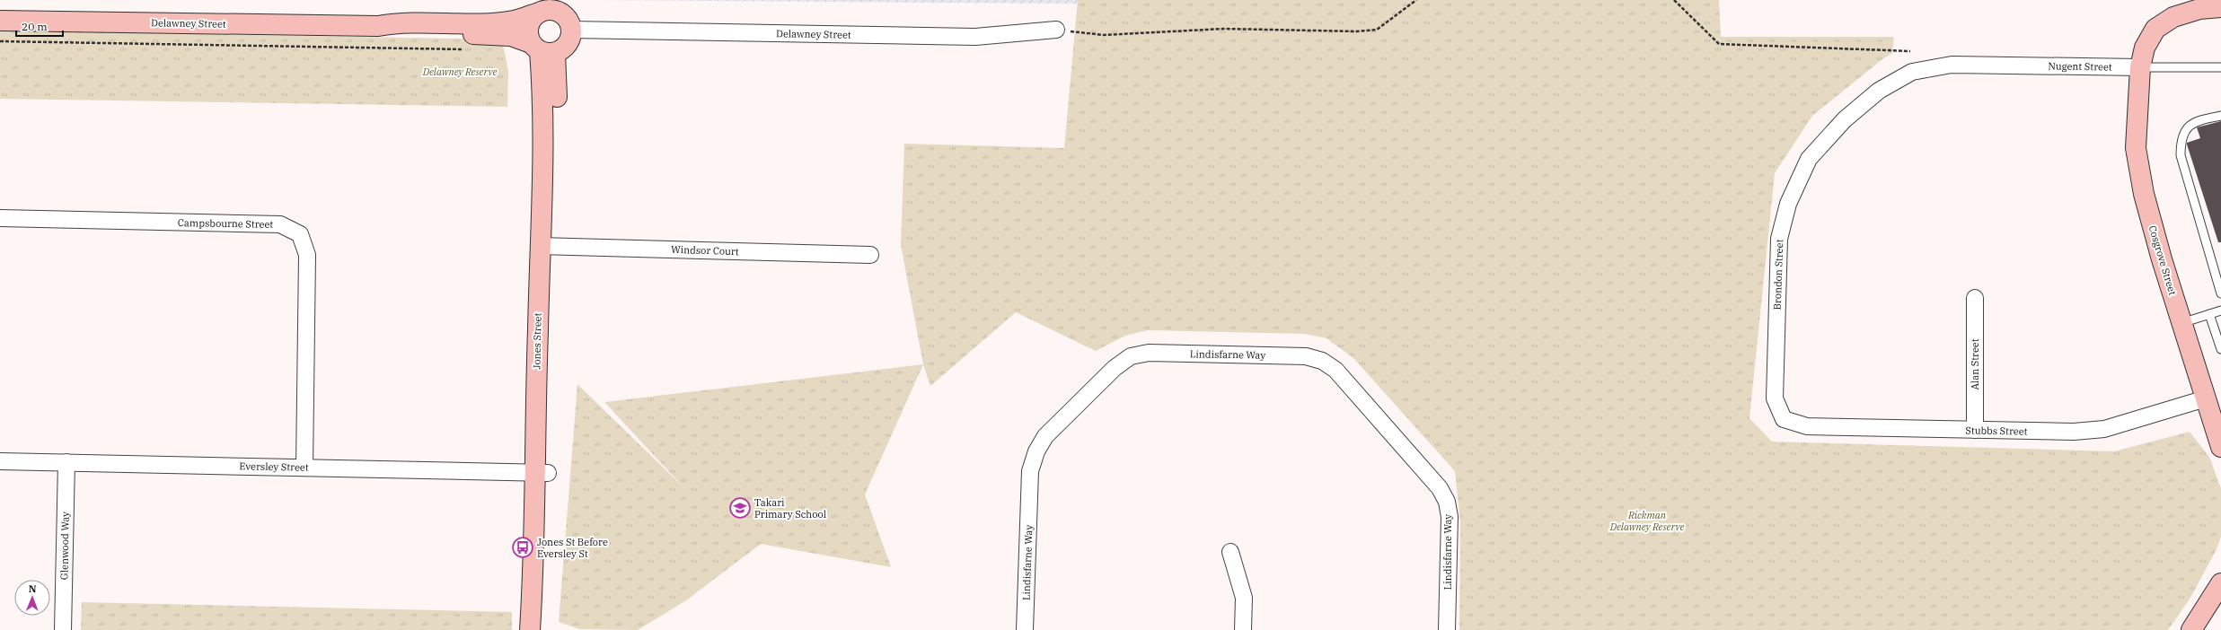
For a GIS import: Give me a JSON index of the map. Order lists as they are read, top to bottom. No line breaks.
{"streets":{"street":["Delawney Street","Nugent Street","Campsbourne Street","Windsor Court","Cosgrove Street","Brondon Street","Jones Street","Lindisfarne Way","Alan Street","Stubbs Street","Eversley Street","Glenwood Way"]},"crossings":[["Delawney Street","Jones Street"],["Nugent Street","Cosgrove Street"],["Nugent Street","Brondon Street"],["Campsbourne Street","Eversley Street"],["Windsor Court","Jones Street"],["Cosgrove Street","Stubbs Street"],["Brondon Street","Stubbs Street"],["Jones Street","Eversley Street"],["Alan Street","Stubbs Street"],["Eversley Street","Glenwood Way"]],"parks":["Delawney Reserve","Rickman Delawney Reserve"],"places":{"school or university":["Takari Primary School"],"bus stop":["Jones St Before Eversley St"]},"scale_bar":"20 m","north":"top"}
